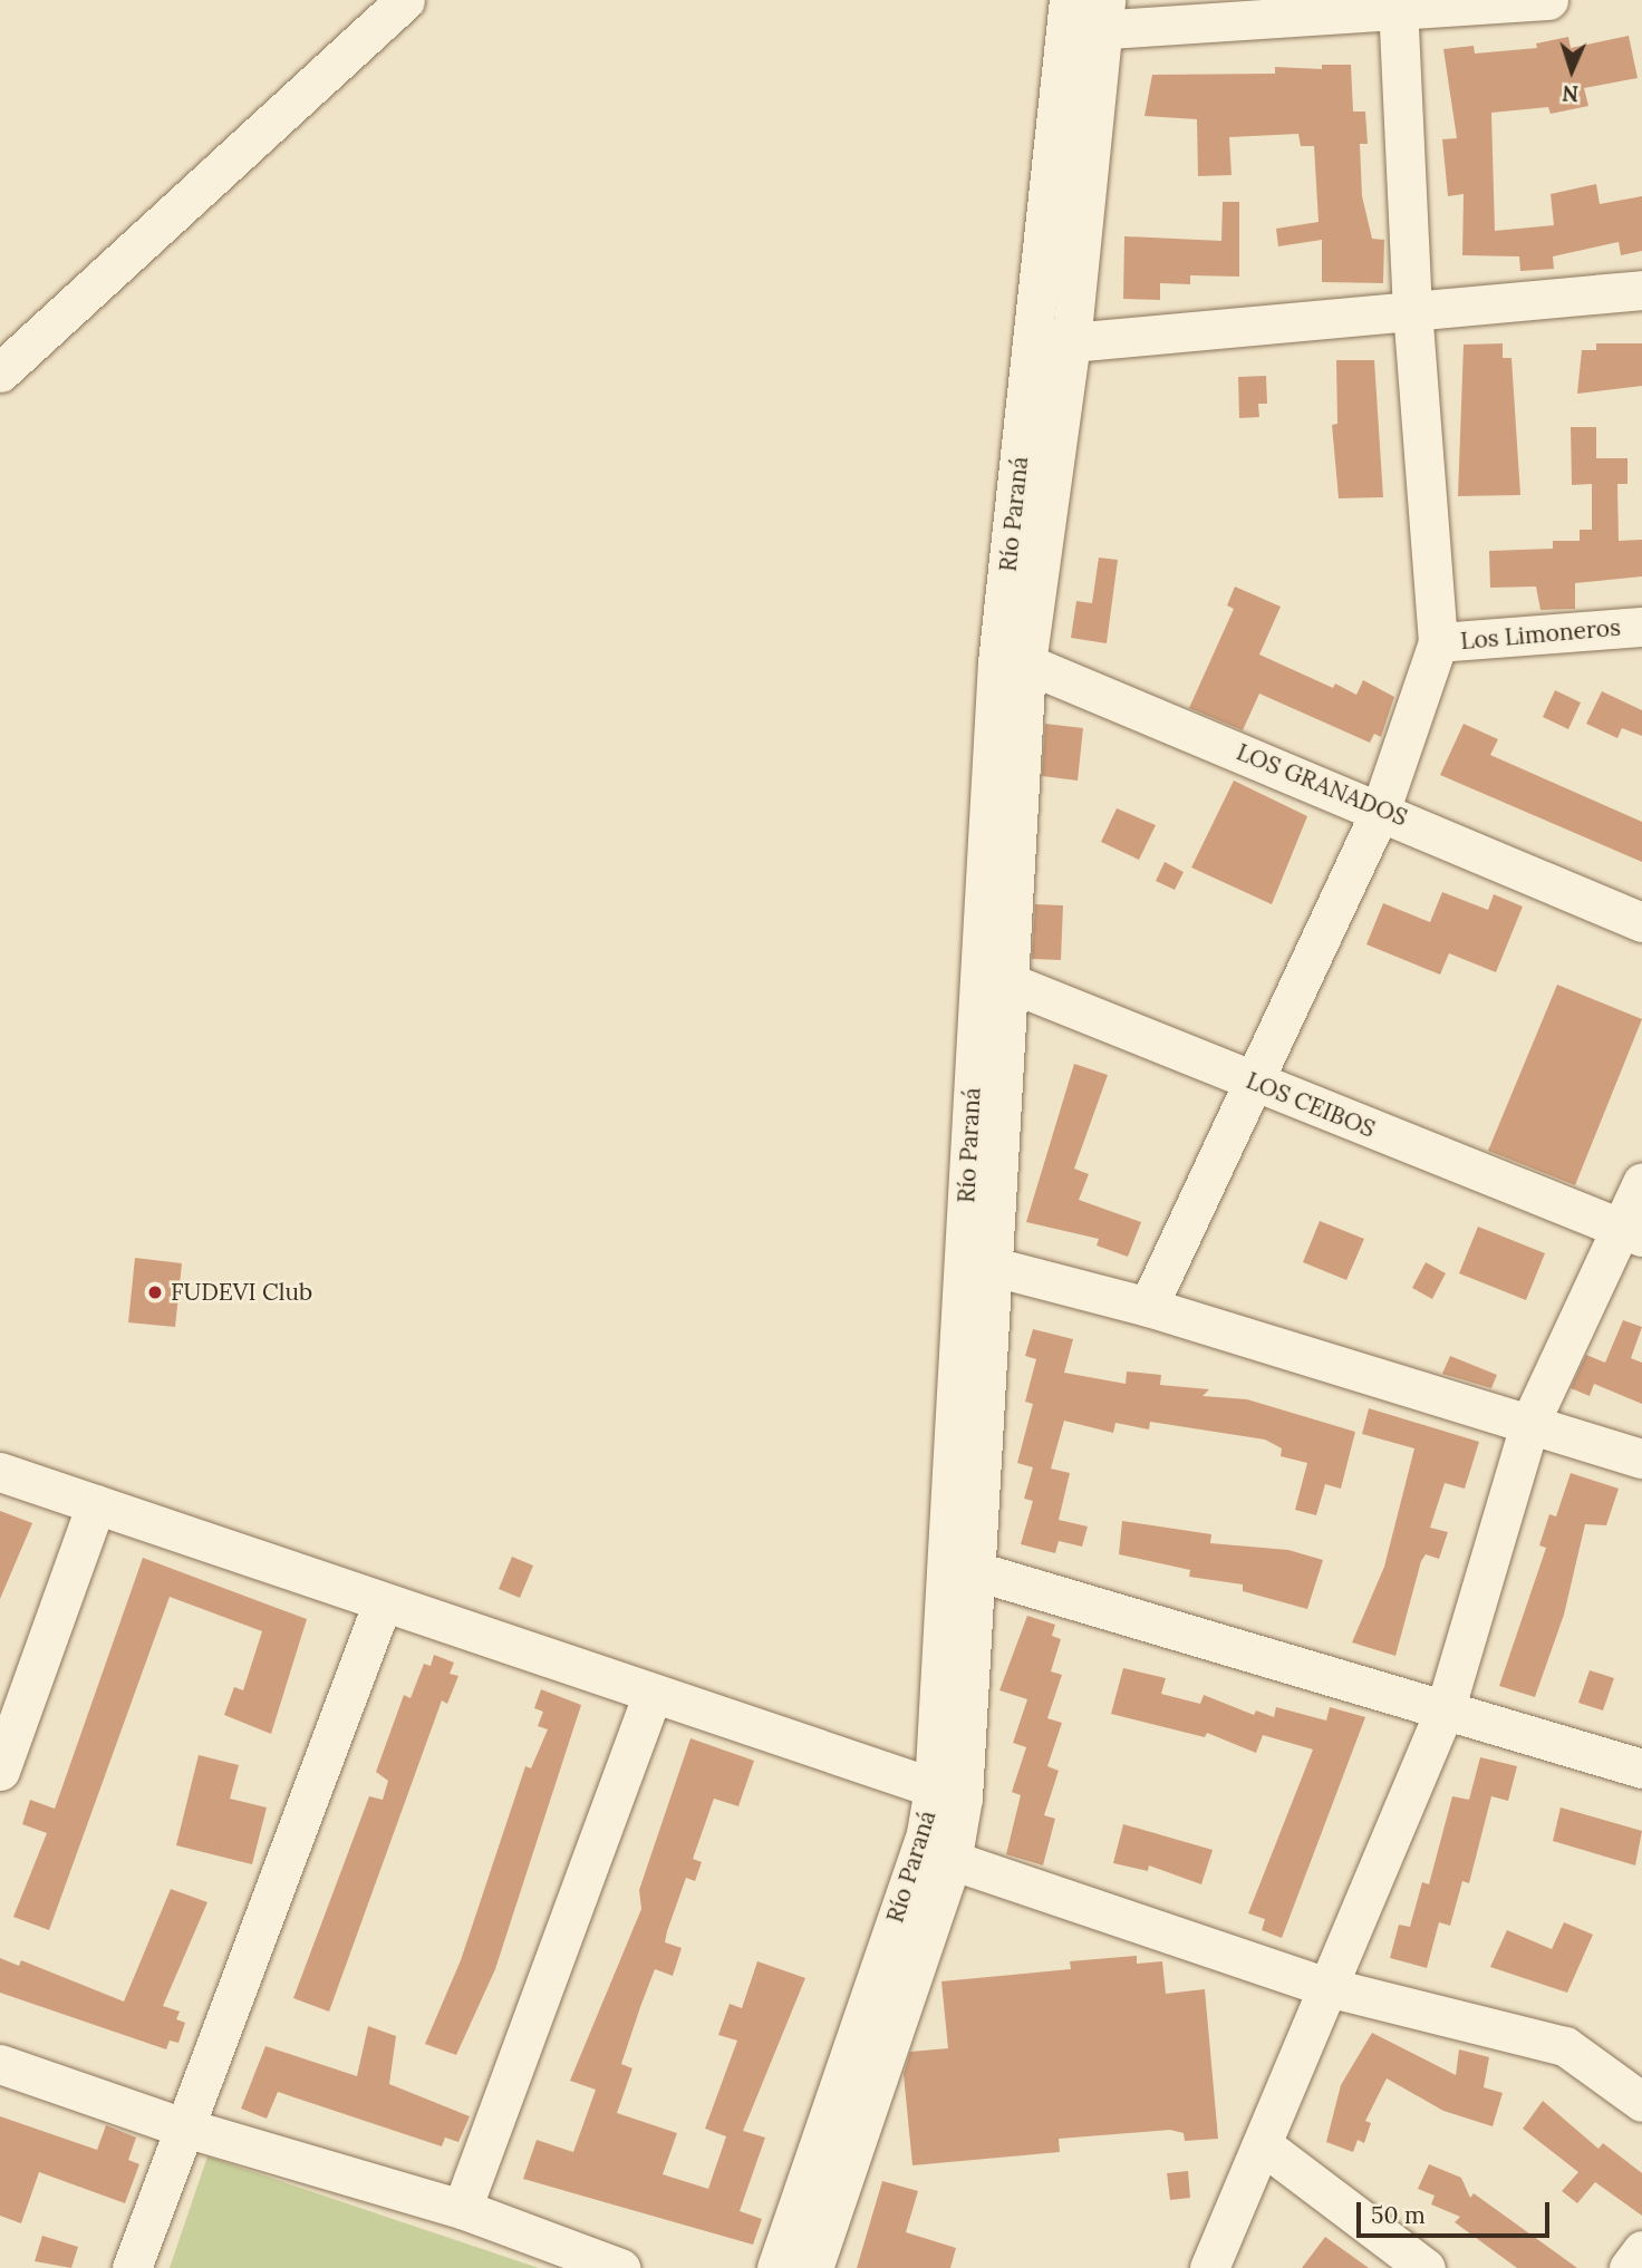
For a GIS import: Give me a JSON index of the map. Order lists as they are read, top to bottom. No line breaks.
{"streets":{"street":["Río Paraná","Los Limoneros","LOS GRANADOS","LOS CEIBOS"]},"crossings":[["Río Paraná","LOS GRANADOS"],["Río Paraná","LOS CEIBOS"]],"places":["FUDEVI Club"],"scale_bar":"50 m","north":"bottom"}
